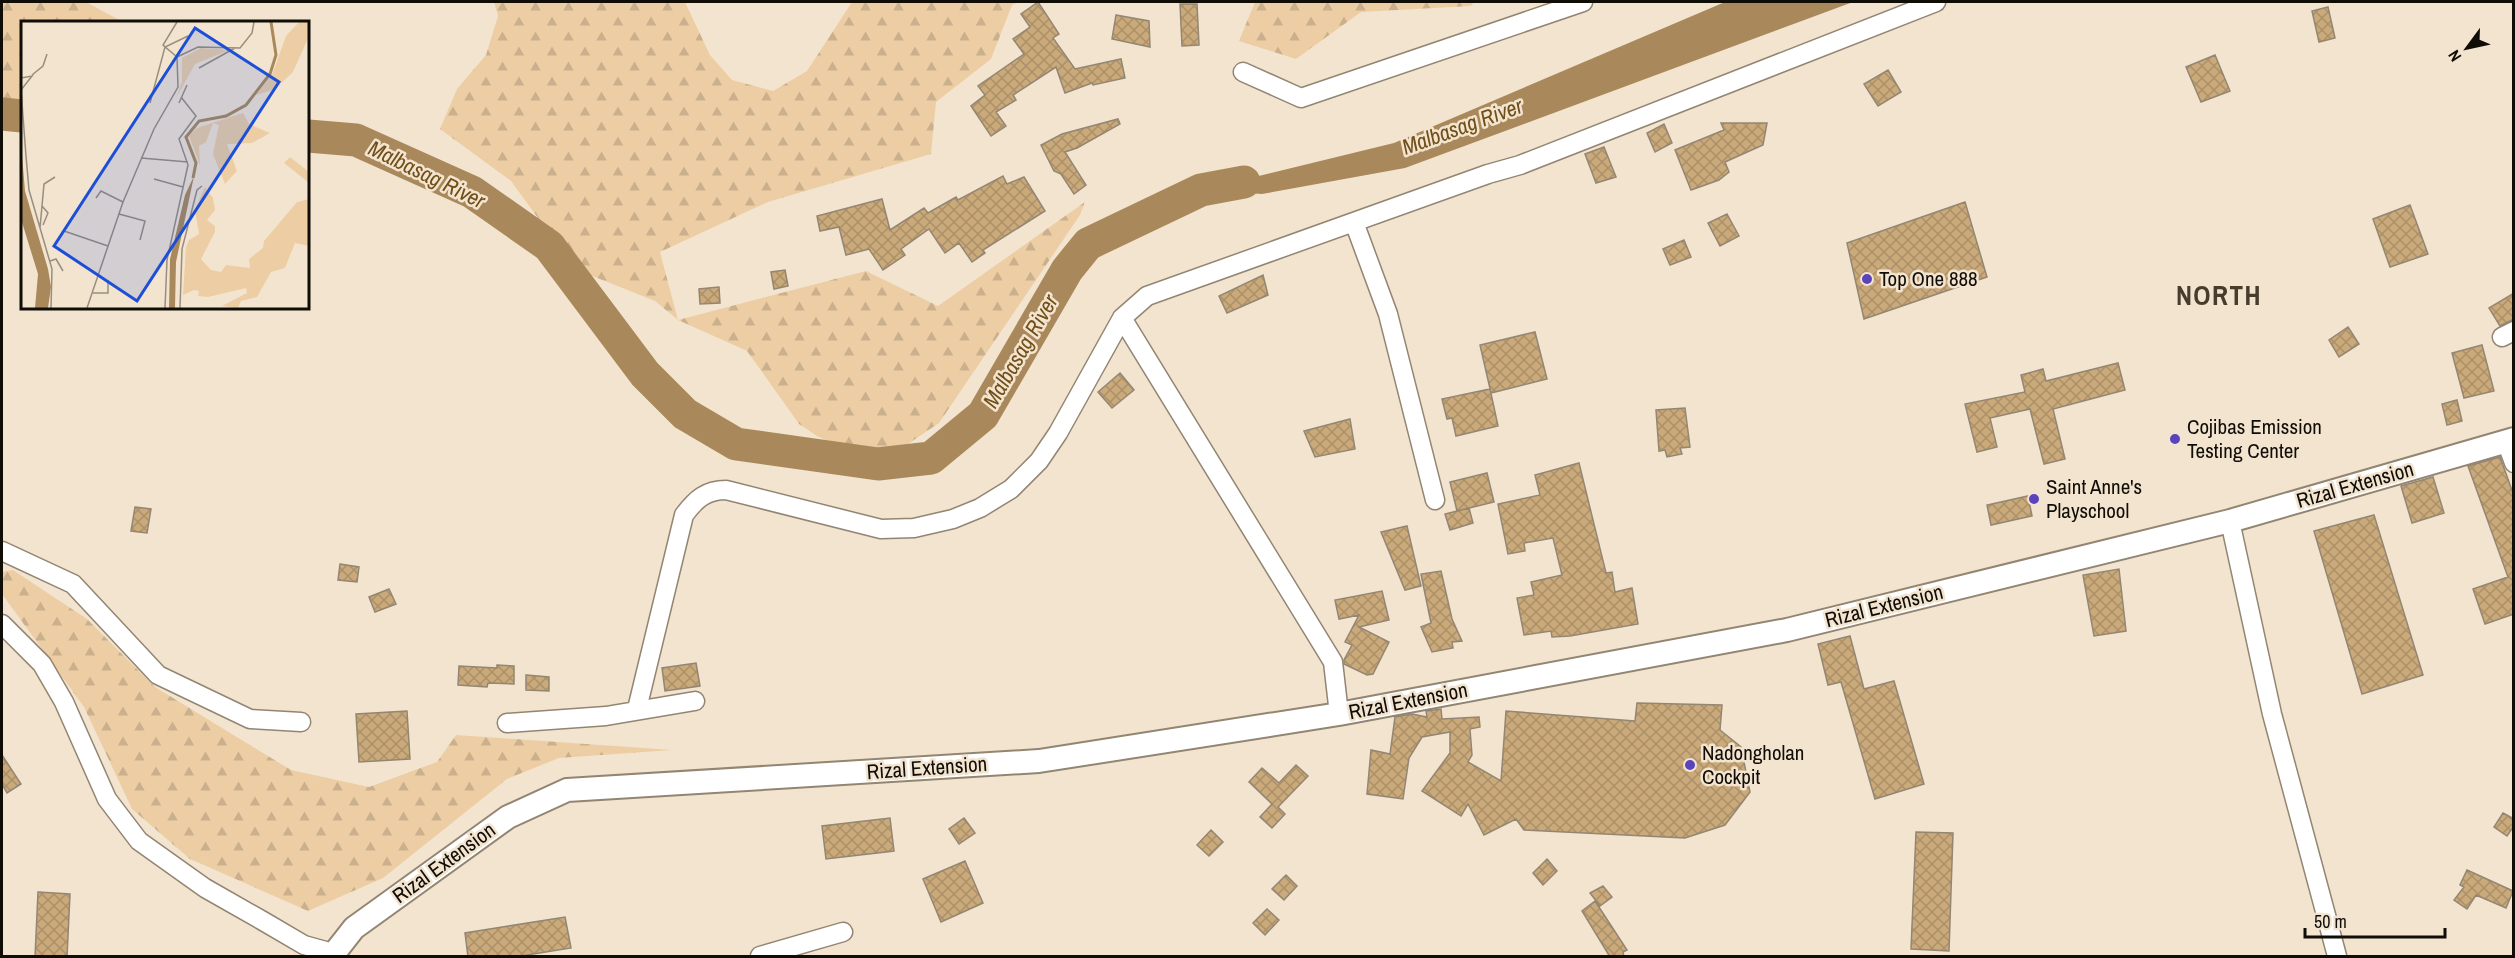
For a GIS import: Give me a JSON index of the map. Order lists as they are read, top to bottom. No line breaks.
{"streets":{"street":["Rizal Extension"]},"districts":["NORTH"],"water":["Malbasag River"],"places":["Top One 888","Cojibas Emission Testing Center","Saint Anne's Playschool","Nadongholan Cockpit"],"scale_bar":"50 m","north":"bottom left"}
